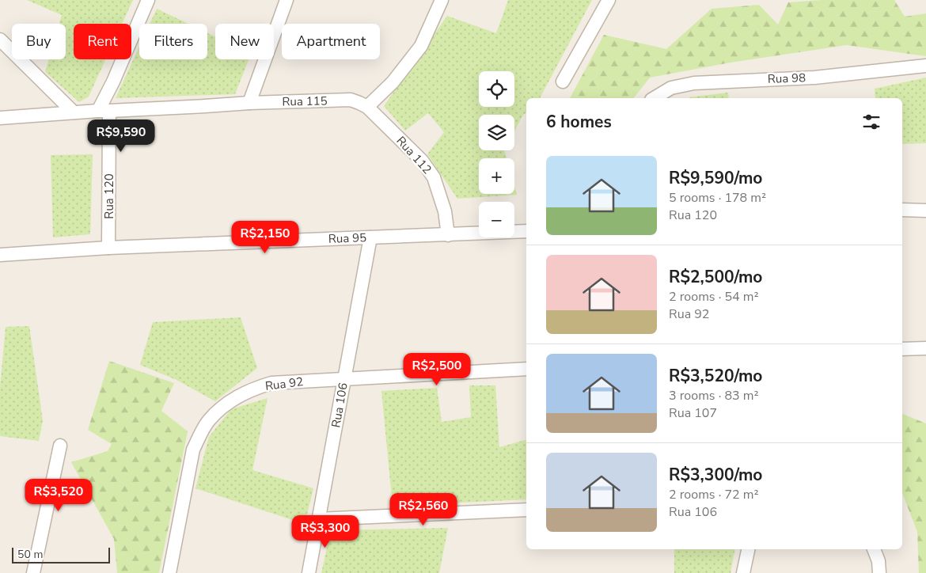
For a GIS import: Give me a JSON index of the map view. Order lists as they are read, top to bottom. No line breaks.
{"streets":{"street":["Rua 98","Rua 115","Rua 112","Rua 120","Rua 95","Rua 92","Rua 106"]},"crossings":[["Rua 115","Rua 112"],["Rua 115","Rua 120"],["Rua 112","Rua 95"],["Rua 120","Rua 95"],["Rua 95","Rua 106"],["Rua 92","Rua 106"]],"scale_bar":"50 m","page":{"chip":["Buy","Rent","Filters","New","Apartment"],"map_buttons":["+","−"],"heading":"6 homes","price":["R$9,590","R$2,150","R$2,500","R$3,520","R$2,560","R$3,300"],"list":[{"name":"R$9,590/mo","note":"5 rooms · 178 m² · Rua 120"},{"name":"R$2,500/mo","note":"2 rooms · 54 m² · Rua 92"},{"name":"R$3,520/mo","note":"3 rooms · 83 m² · Rua 107"},{"name":"R$3,300/mo","note":"2 rooms · 72 m² · Rua 106"}],"scale":"50 m"}}
